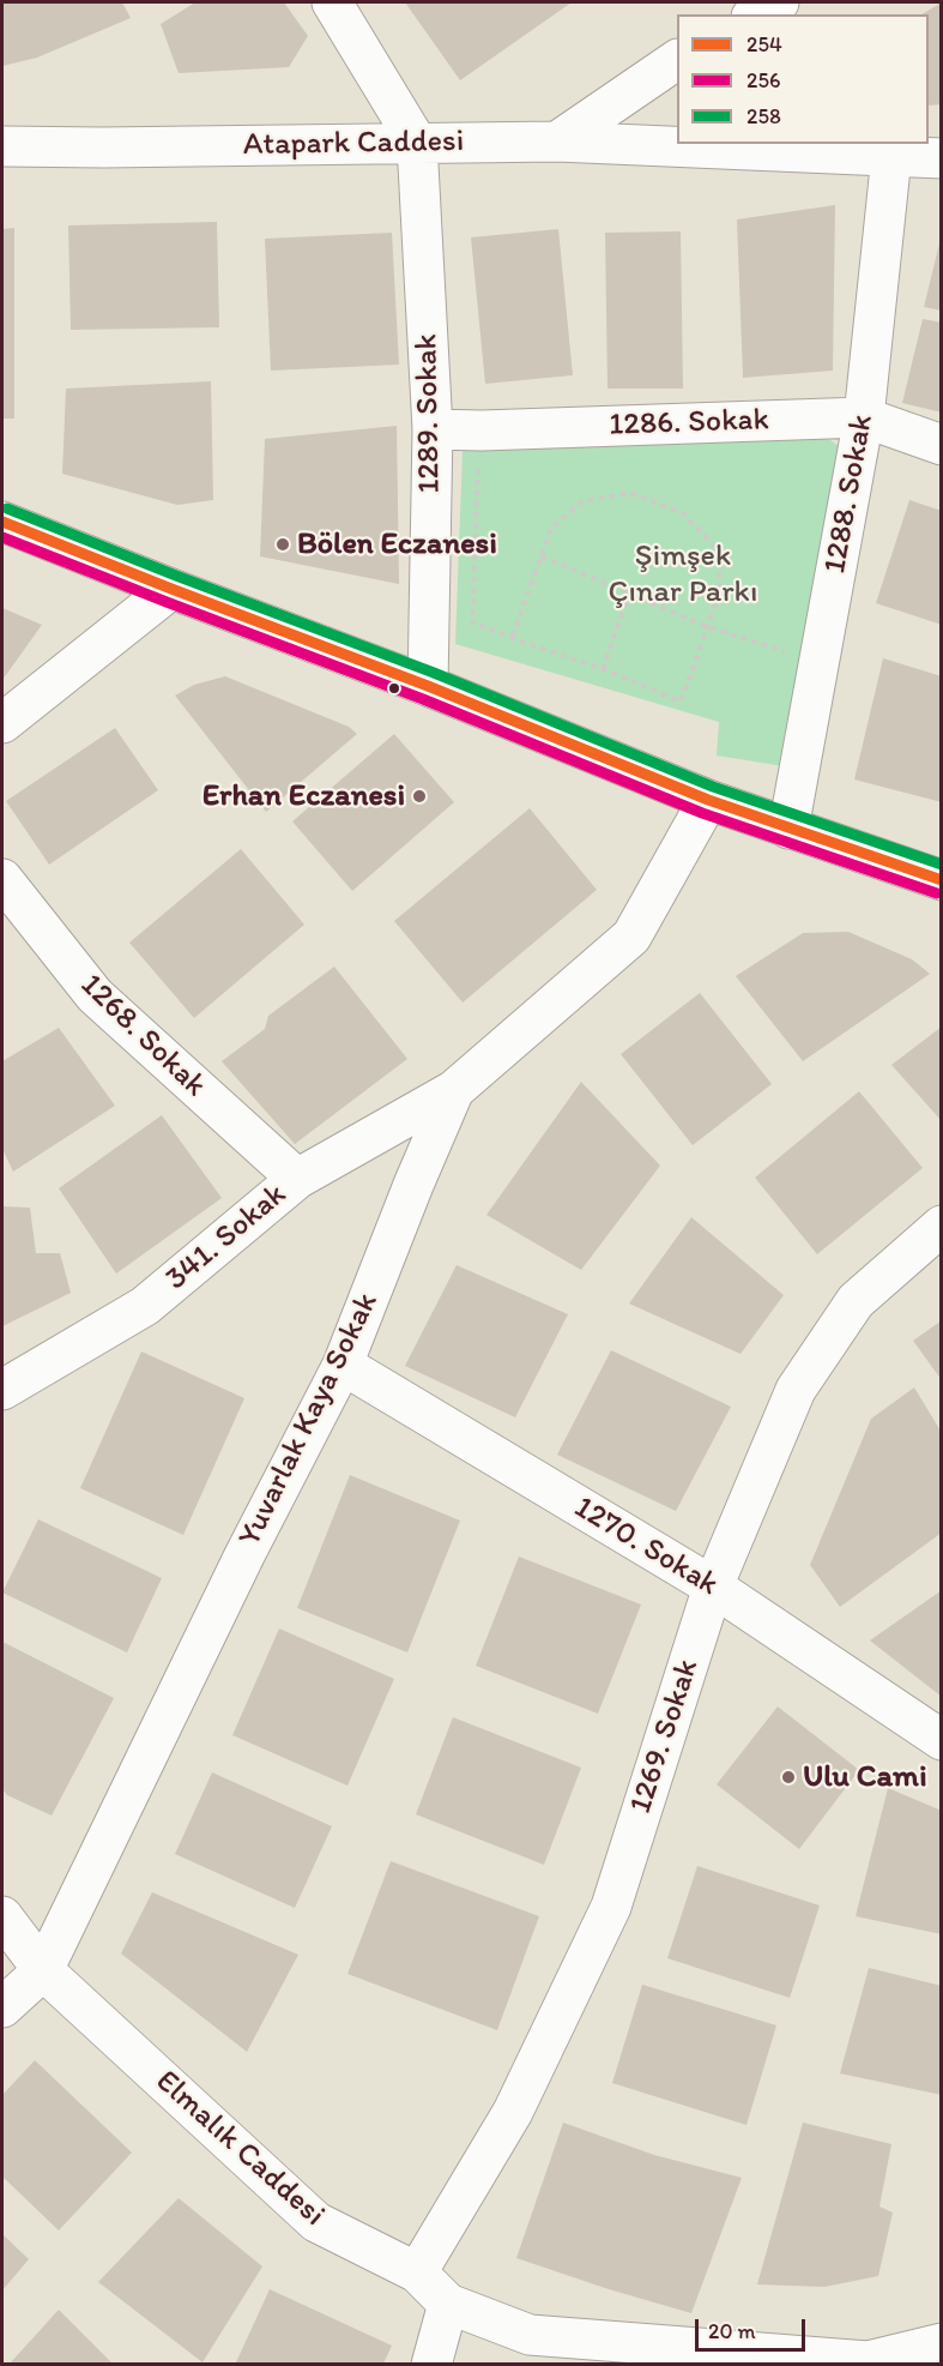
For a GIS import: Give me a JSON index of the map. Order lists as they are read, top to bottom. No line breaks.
{"streets":{"street":["Atapark Caddesi","1289. Sokak","1286. Sokak","1288. Sokak","1268. Sokak","341. Sokak","Yuvarlak Kaya Sokak","1270. Sokak","1269. Sokak","Elmalık Caddesi"]},"crossings":[["Atapark Caddesi","1289. Sokak"],["Atapark Caddesi","1288. Sokak"],["1289. Sokak","1286. Sokak"],["1286. Sokak","1288. Sokak"],["1268. Sokak","341. Sokak"],["341. Sokak","Yuvarlak Kaya Sokak"],["Yuvarlak Kaya Sokak","1270. Sokak"],["Yuvarlak Kaya Sokak","Elmalık Caddesi"],["1270. Sokak","1269. Sokak"],["1269. Sokak","Elmalık Caddesi"]],"parks":["Şimşek Çınar Parkı"],"places":["Bölen Eczanesi","Erhan Eczanesi","Ulu Cami"],"lines":["transit line 258","transit line 254","transit line 256"],"legend":["254","256","258"],"scale_bar":"20 m"}
